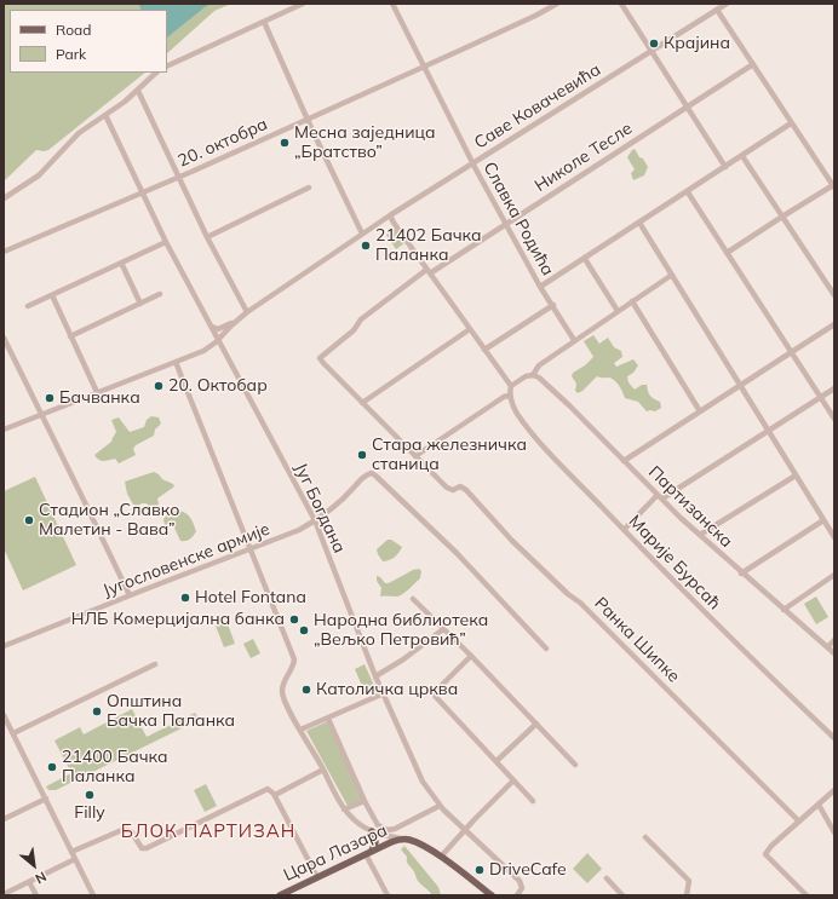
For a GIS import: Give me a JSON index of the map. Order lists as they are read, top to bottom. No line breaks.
{"streets":{"main road":["Цара Лазара"],"street":["Саве Ковачевића","20. октобра","Николе Тесле","Славка Родића","Партизанска","Југ Богдана","Југословенске армије","Марије Бурсаћ","Ранка Шипке"]},"crossings":[["Саве Ковачевића","Славка Родића"],["Саве Ковачевића","Југ Богдана"],["20. октобра","Славка Родића"],["20. октобра","Југ Богдана"],["Николе Тесле","Славка Родића"],["Николе Тесле","Ранка Шипке"],["Југ Богдана","Југословенске армије"]],"districts":["БЛОК ПАРТИЗАН"],"places":["Крајина","Месна заједница „Братство”","21402 Бачка Паланка","20. Октобар","Бачванка","Стара железничка станица","Стадион „Славко Малетин - Вава”","Hotel Fontana","НЛБ Комерцијална банка","Народна библиотека „Вељко Петровић”","Католичка црква","Општина Бачка Паланка","21400 Бачка Паланка","Filly","DriveCafe"],"legend":["Road","Park"],"north":"bottom right"}
